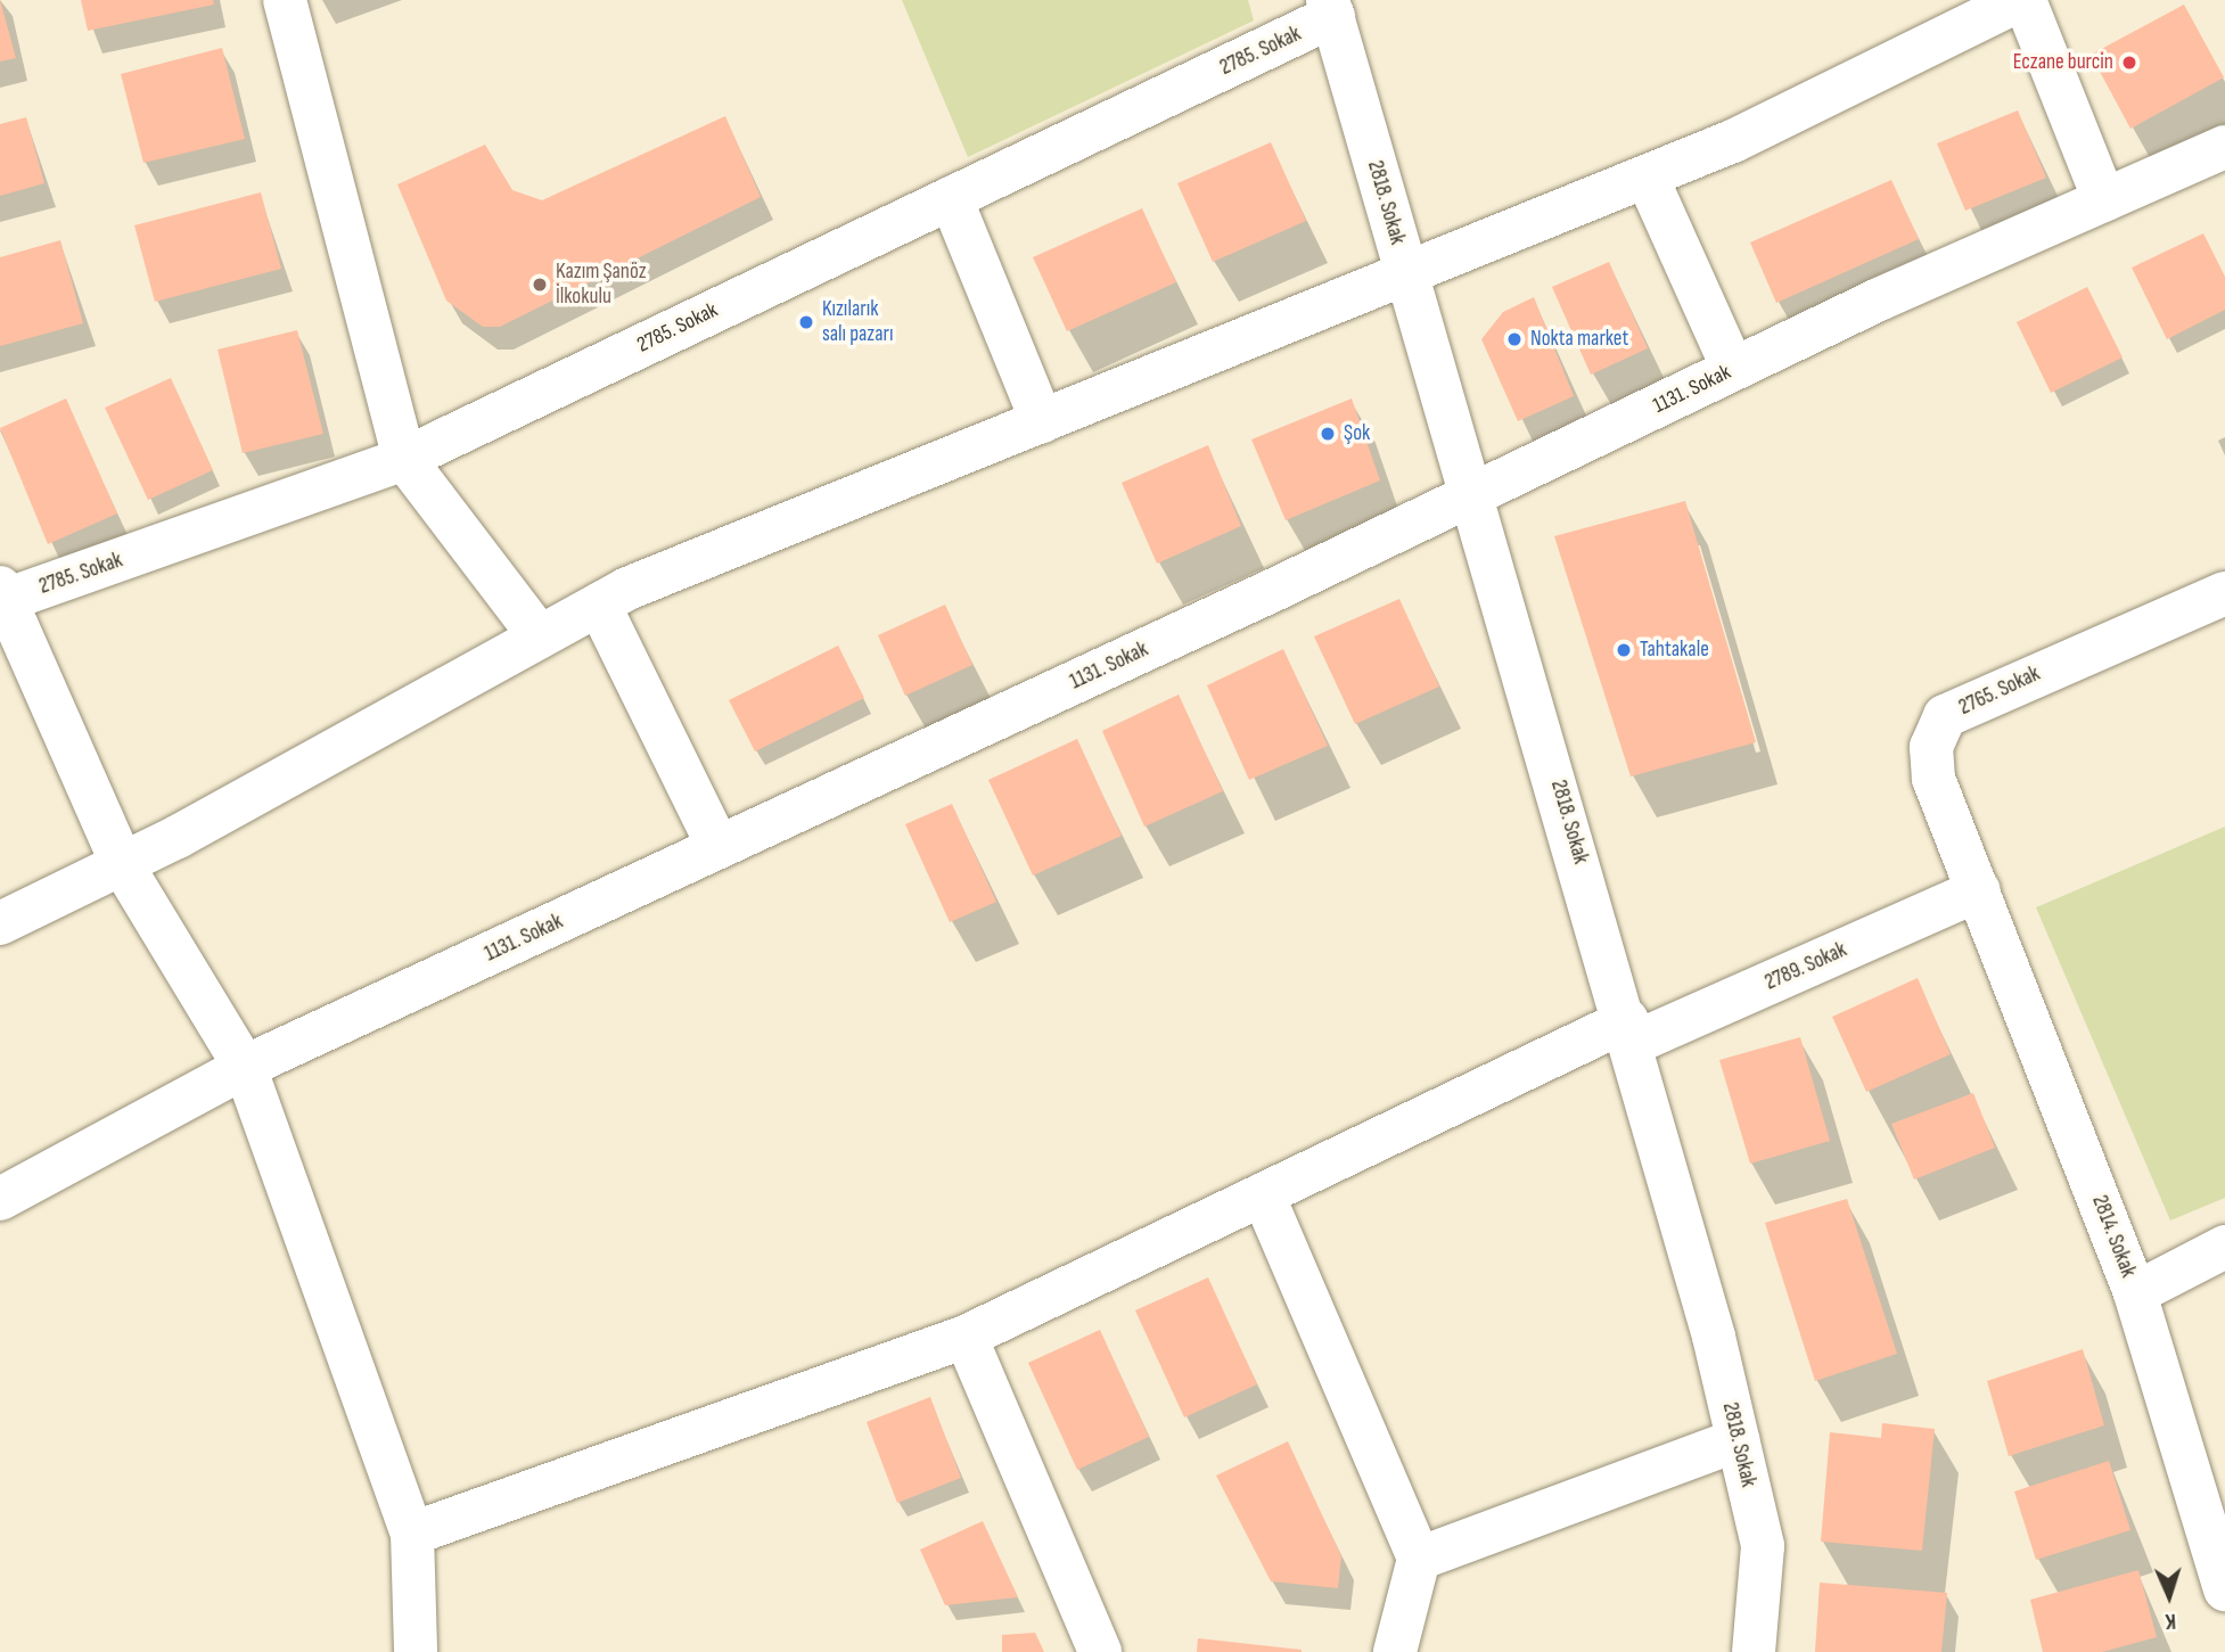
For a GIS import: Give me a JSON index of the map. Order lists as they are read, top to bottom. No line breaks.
{"streets":{"street":["2785. Sokak","2818. Sokak","1131. Sokak","2765. Sokak","2789. Sokak","2814. Sokak"]},"crossings":[["2785. Sokak","2818. Sokak"],["2818. Sokak","1131. Sokak"],["2818. Sokak","2789. Sokak"],["2765. Sokak","2789. Sokak"],["2765. Sokak","2814. Sokak"],["2789. Sokak","2814. Sokak"]],"places":["Eczane burcin","Kazım Şanöz İlkokulu","Kızılarık salı pazarı","Nokta market","Şok","Tahtakale"],"north":"bottom"}
